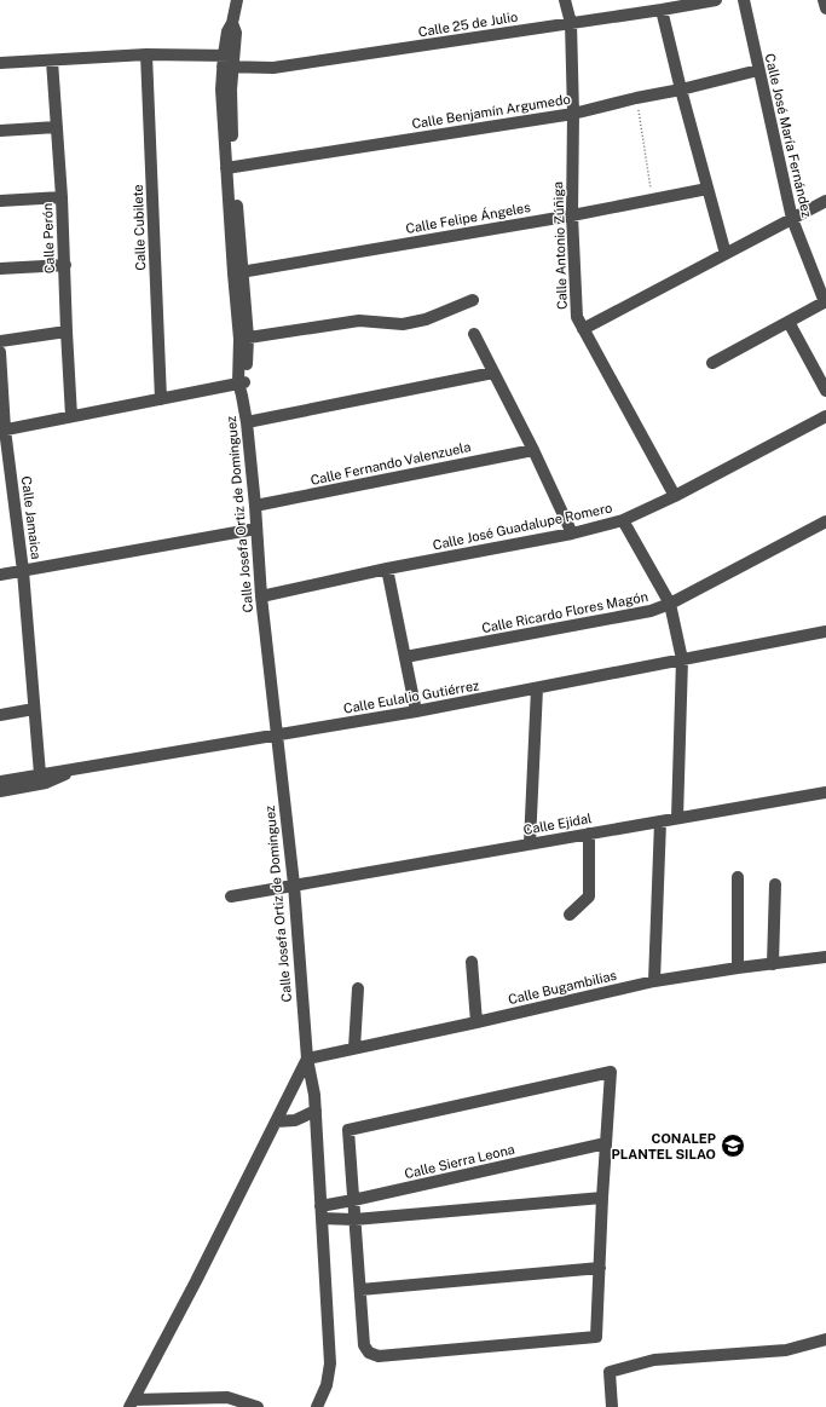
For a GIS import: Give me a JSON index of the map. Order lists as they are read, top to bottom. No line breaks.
{"streets":{"street":["Calle 25 de Julio","Calle Benjamín Argumedo","Calle José María Fernández","Calle Felipe Ángeles","Calle Cubilete","Calle Perón","Calle Antonio Zúñiga","Calle Fernando Valenzuela","Calle Josefa Ortiz de Domínguez","Calle Jamaica","Calle José Guadalupe Romero","Calle Ricardo Flores Magón","Calle Eulalio Gutiérrez","Calle Ejidal","Calle Bugambilias","Calle Sierra Leona"]},"crossings":[["Calle 25 de Julio","Calle Cubilete"],["Calle 25 de Julio","Calle Perón"],["Calle 25 de Julio","Calle Antonio Zúñiga"],["Calle 25 de Julio","Calle Josefa Ortiz de Domínguez"],["Calle Benjamín Argumedo","Calle José María Fernández"],["Calle Benjamín Argumedo","Calle Antonio Zúñiga"],["Calle Benjamín Argumedo","Calle Josefa Ortiz de Domínguez"],["Calle Felipe Ángeles","Calle Antonio Zúñiga"],["Calle Felipe Ángeles","Calle Josefa Ortiz de Domínguez"],["Calle Antonio Zúñiga","Calle José Guadalupe Romero"],["Calle Fernando Valenzuela","Calle Josefa Ortiz de Domínguez"],["Calle Josefa Ortiz de Domínguez","Calle José Guadalupe Romero"],["Calle Josefa Ortiz de Domínguez","Calle Eulalio Gutiérrez"],["Calle Josefa Ortiz de Domínguez","Calle Ejidal"],["Calle Josefa Ortiz de Domínguez","Calle Bugambilias"],["Calle Josefa Ortiz de Domínguez","Calle Sierra Leona"],["Calle Jamaica","Calle Eulalio Gutiérrez"]],"places":{"school or university":["CONALEP PLANTEL SILAO"]}}
